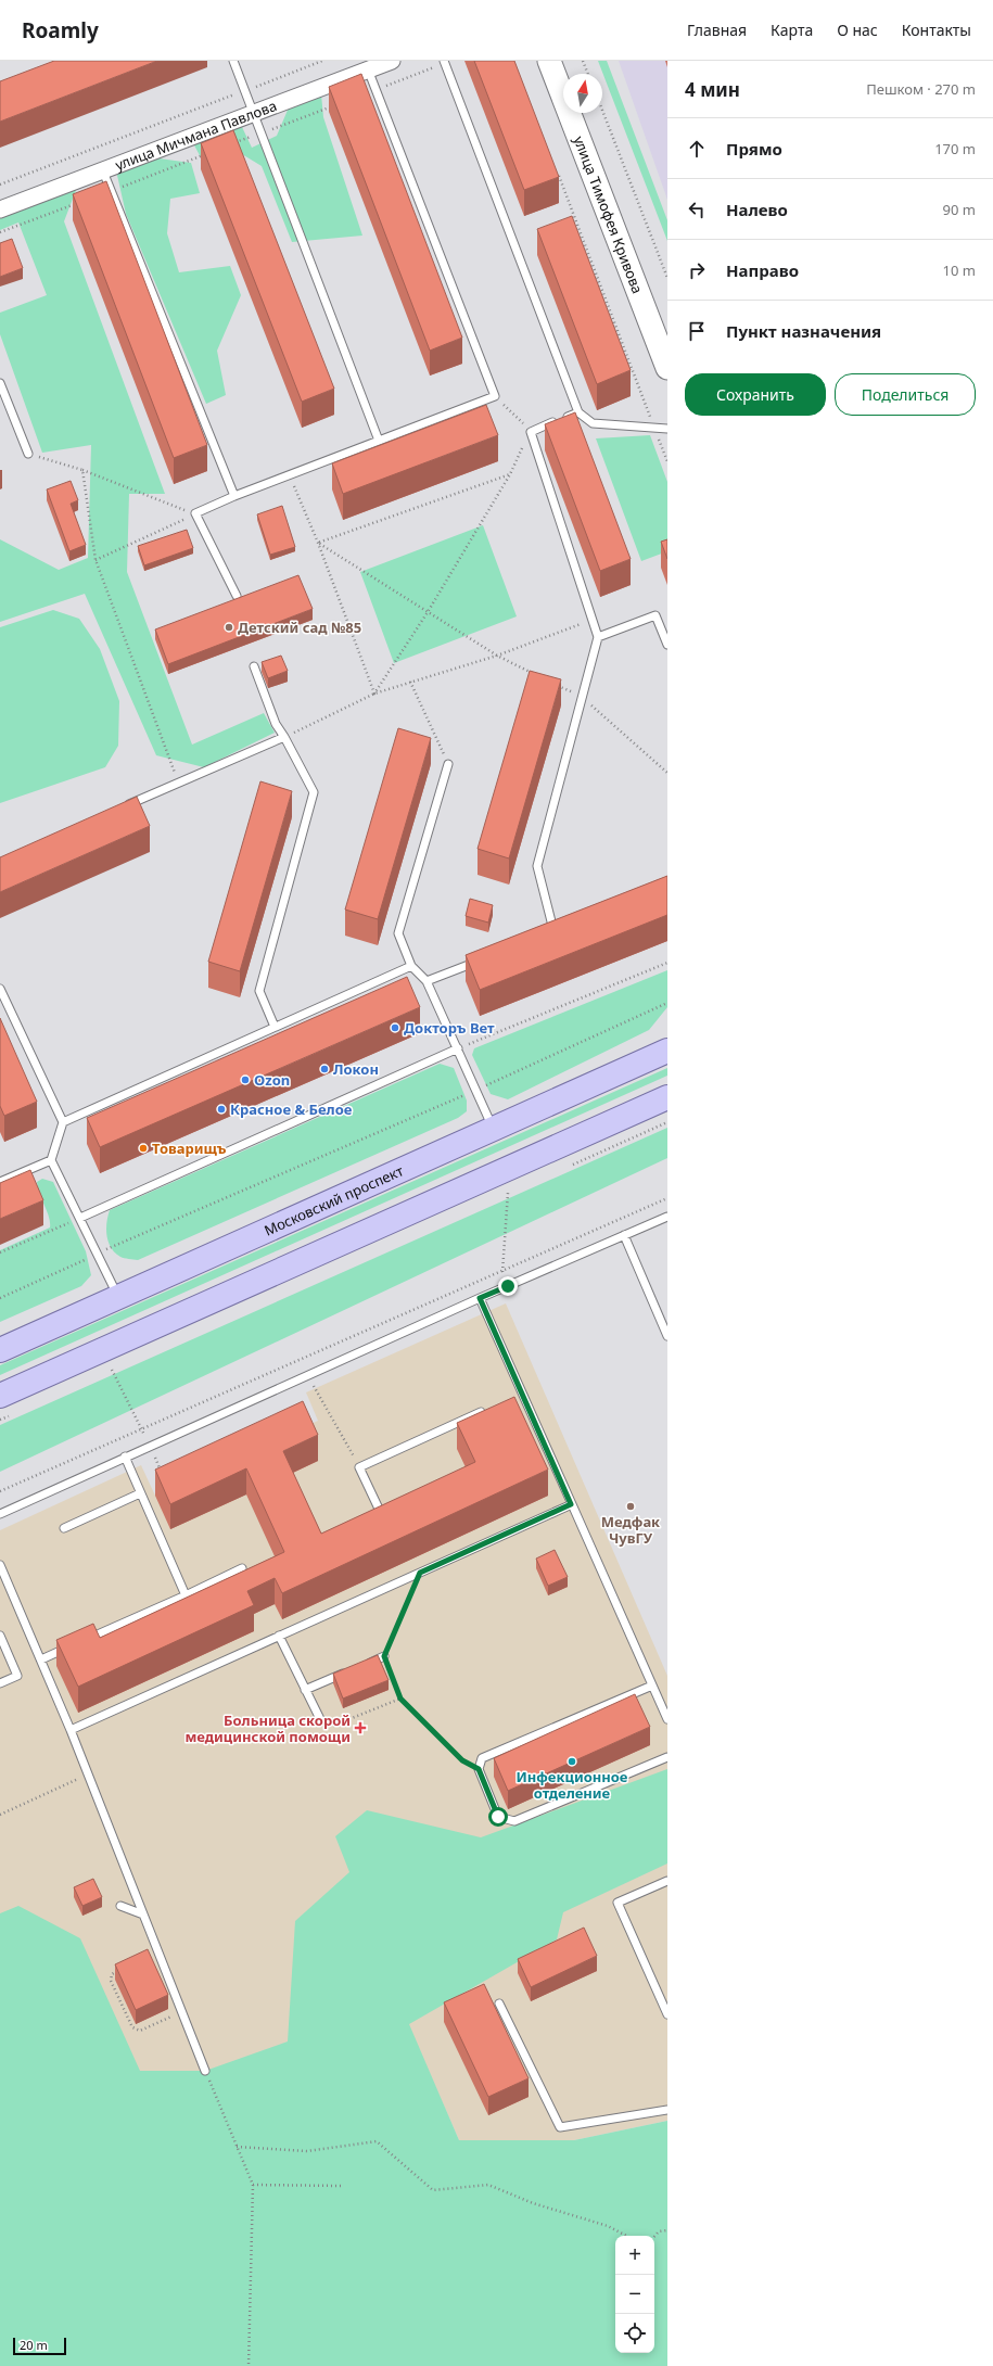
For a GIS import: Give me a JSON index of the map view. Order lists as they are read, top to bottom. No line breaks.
{"streets":{"main road":["Московский проспект"],"street":["улица Мичмана Павлова","улица Тимофея Кривова"]},"places":{"other":["Детский сад №85","Докторъ Вет","Локон","Ozon","Красное & Белое","Товарищъ","Медфак ЧувГУ","Инфекционное отделение"],"health":["Больница скорой медицинской помощи"]},"scale_bar":"20 m","north":"top","page":{"header":"Roamly","nav":["Главная","Карта","О нас","Контакты"],"heading":["4 мин","Пешком · 270 m"],"list":[["Прямо","170 m"],["Налево","90 m"],["Направо","10 m"],"Пункт назначения"],"buttons":["Сохранить","Поделиться"],"map_buttons":["+","−"],"scale":"20 m"}}
